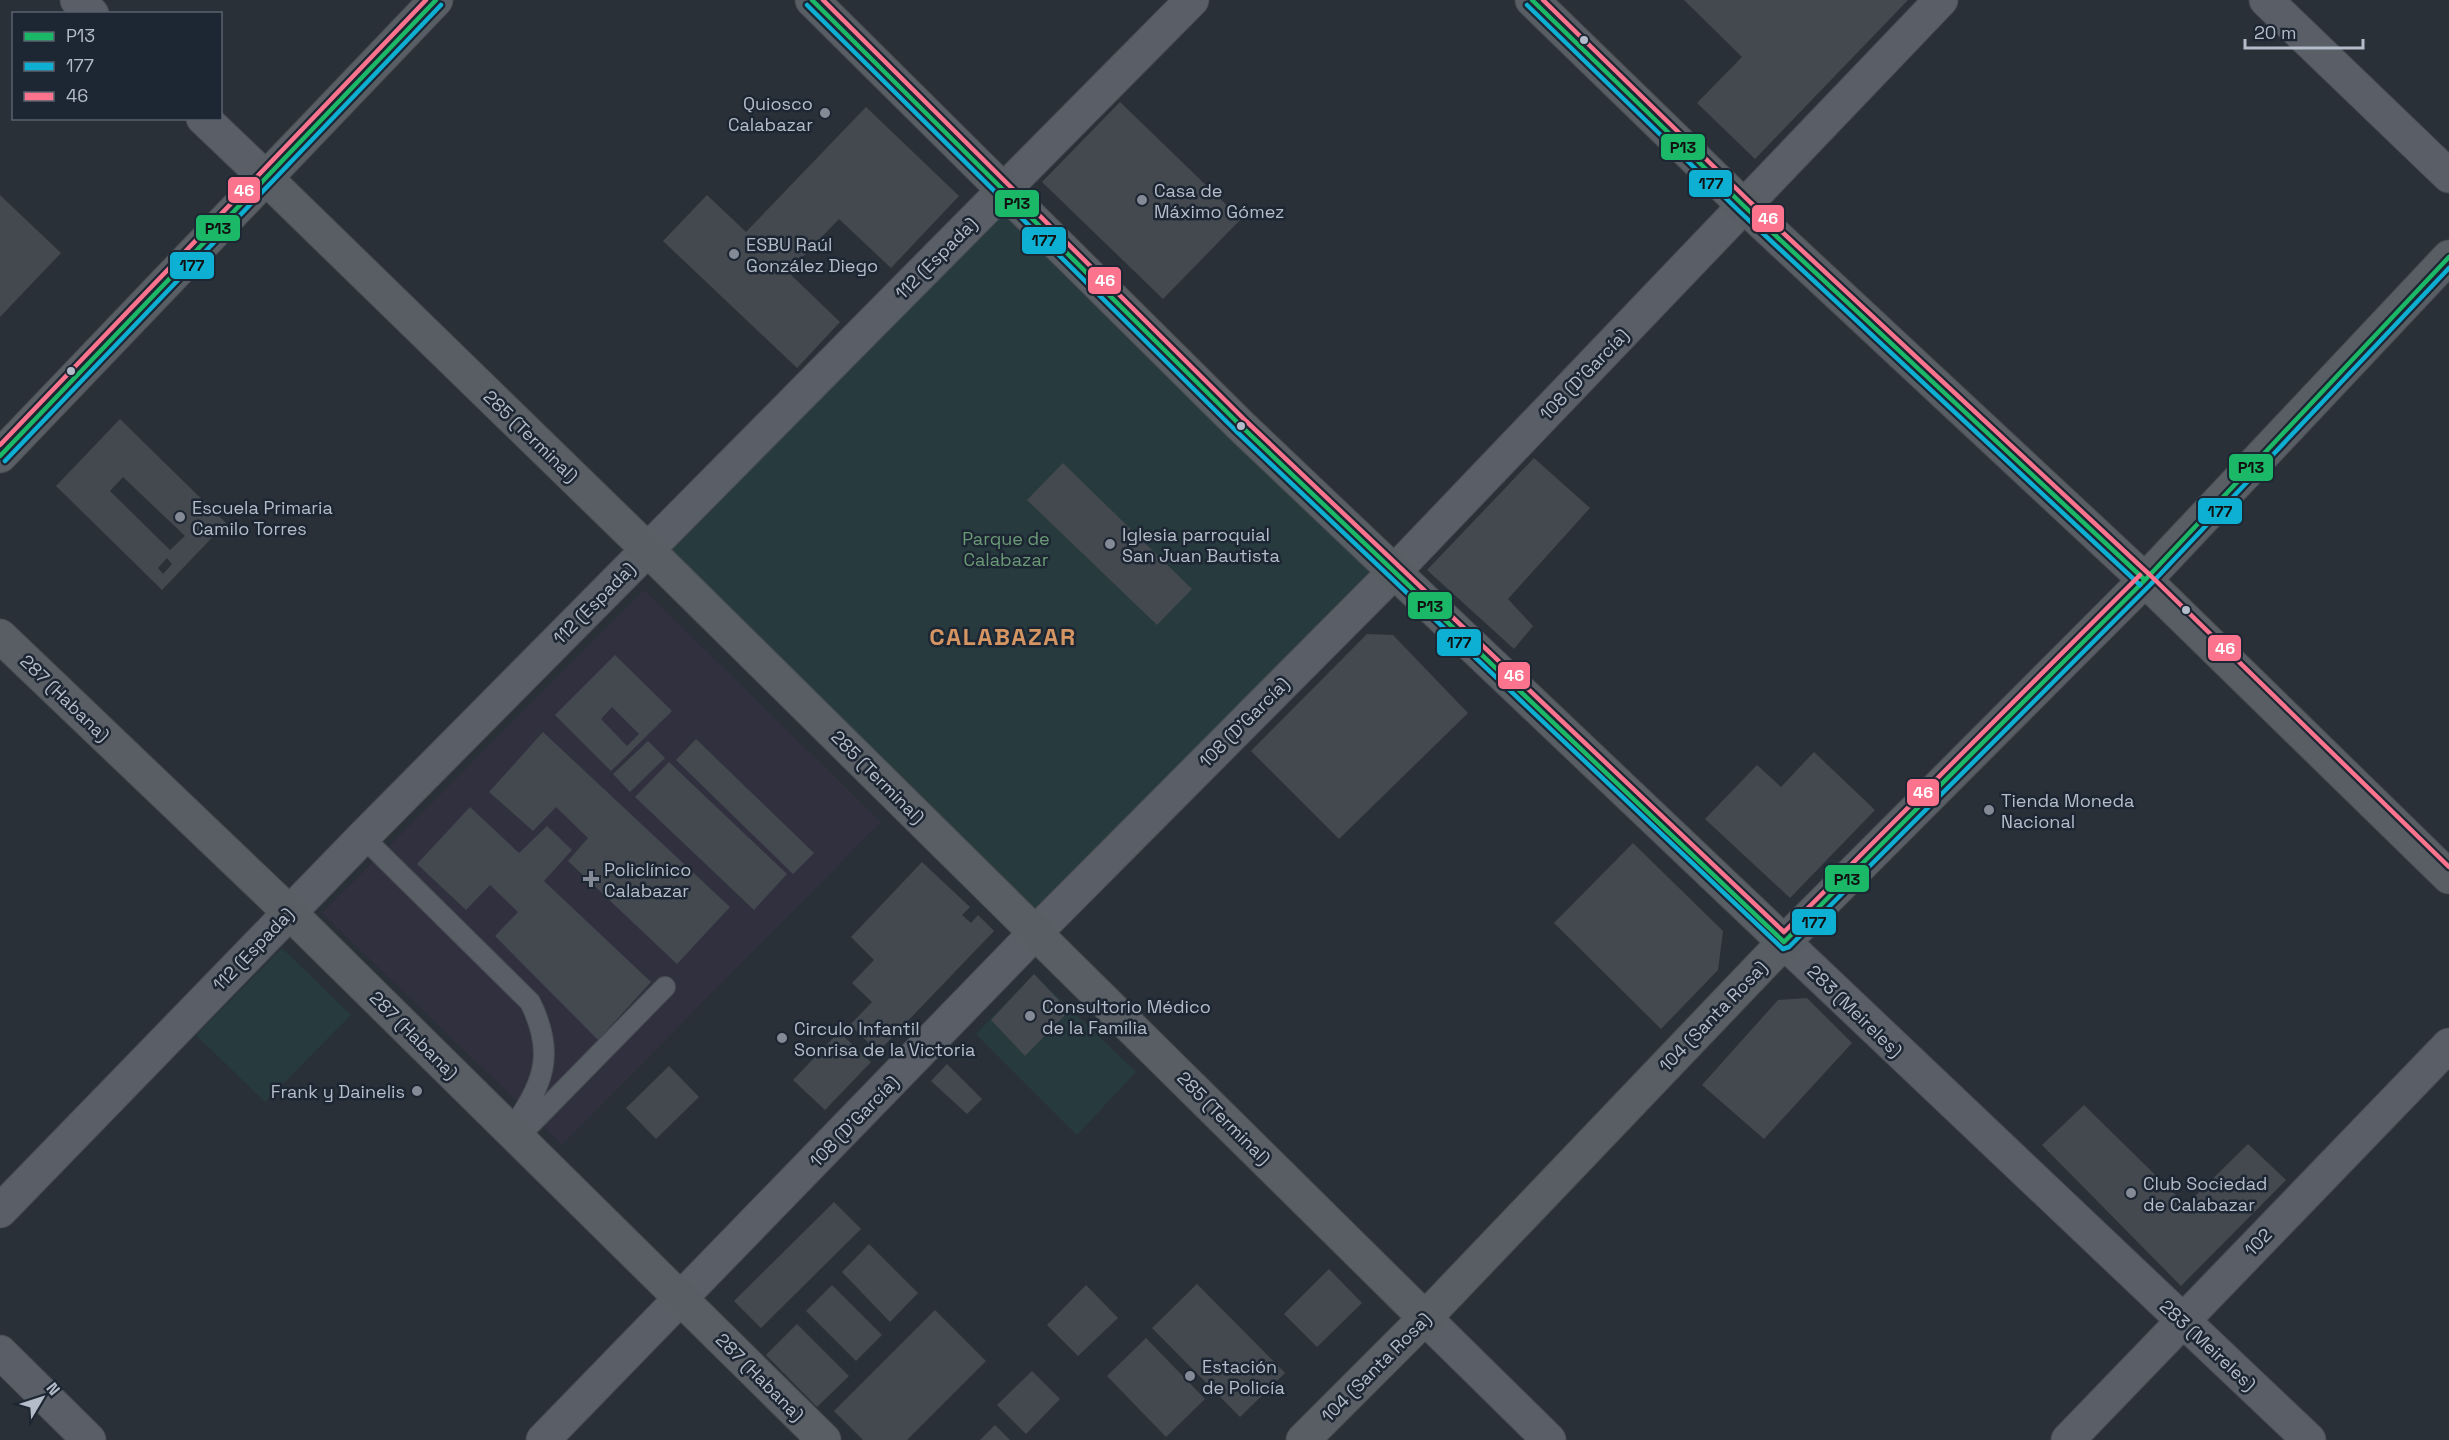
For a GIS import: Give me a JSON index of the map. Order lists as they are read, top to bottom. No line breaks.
{"streets":{"main road":["285 (Terminal)","287 (Habana)","283 (Meireles)","104 (Santa Rosa)"],"street":["112 (Espada)","108 (D'García)","102"]},"crossings":[["112 (Espada)","285 (Terminal)"],["112 (Espada)","287 (Habana)"],["112 (Espada)","283 (Meireles)"],["108 (D'García)","285 (Terminal)"],["108 (D'García)","287 (Habana)"],["108 (D'García)","283 (Meireles)"],["285 (Terminal)","104 (Santa Rosa)"],["283 (Meireles)","104 (Santa Rosa)"],["283 (Meireles)","102"]],"districts":["CALABAZAR"],"parks":["Parque de Calabazar"],"places":{"other":["Quiosco Calabazar","Casa de Máximo Gómez","ESBU Raúl González Diego","Escuela Primaria Camilo Torres","Iglesia parroquial San Juan Bautista","Tienda Moneda Nacional","Consultorio Médico de la Familia","Circulo Infantil Sonrisa de la Victoria","Frank y Dainelis","Club Sociedad de Calabazar","Estación de Policía"],"health":["Policlínico Calabazar"]},"lines":["transit line P13","transit line 46","transit line 177"],"legend":["P13","177","46"],"scale_bar":"20 m","north":"top right"}
